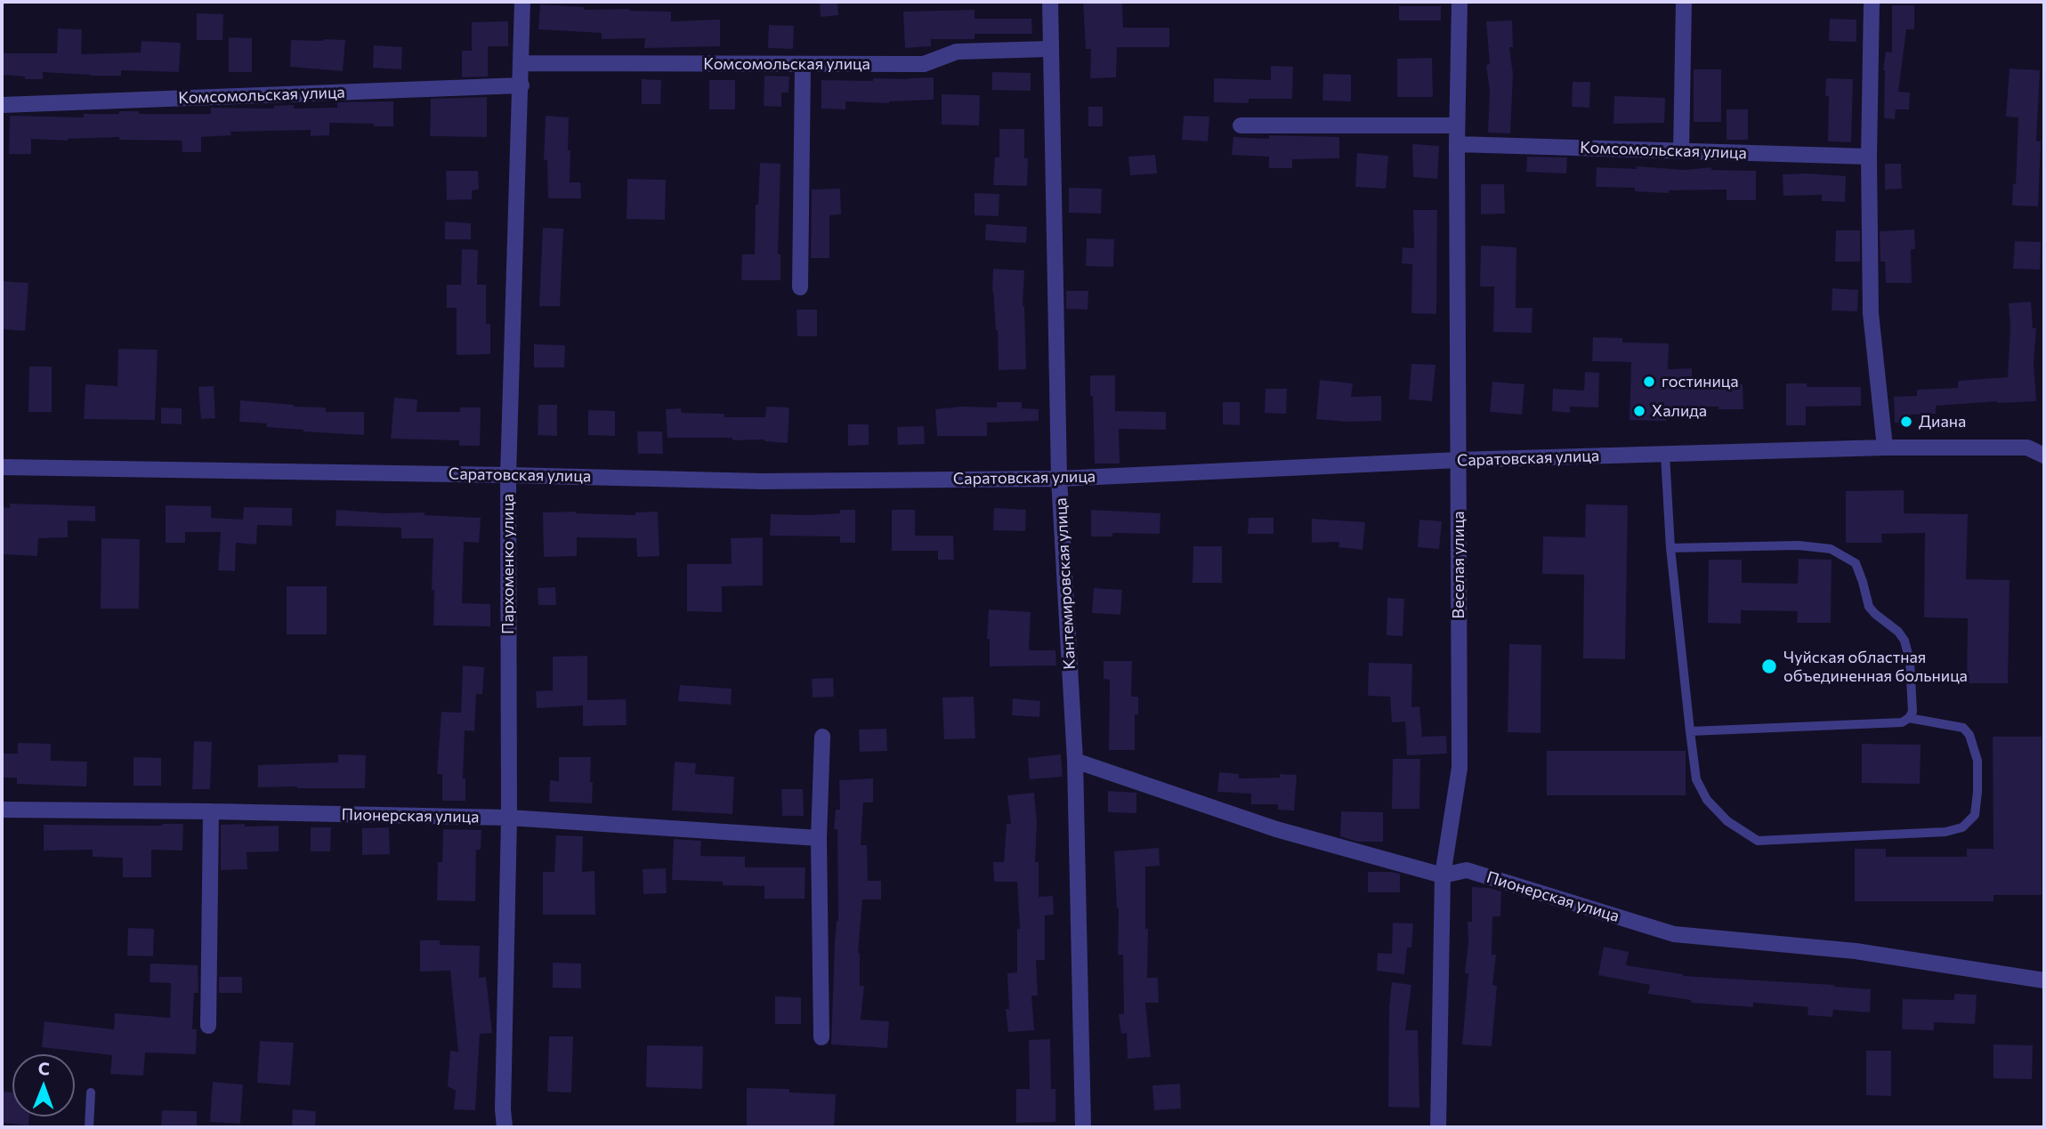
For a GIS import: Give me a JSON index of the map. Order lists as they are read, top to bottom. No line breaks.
{"streets":{"street":["Комсомольская улица","Саратовская улица","Пархоменко улица","Веселая улица","Кантемировская улица","Пионерская улица"]},"crossings":[["Комсомольская улица","Пархоменко улица"],["Комсомольская улица","Веселая улица"],["Комсомольская улица","Кантемировская улица"],["Саратовская улица","Пархоменко улица"],["Саратовская улица","Веселая улица"],["Саратовская улица","Кантемировская улица"],["Пархоменко улица","Пионерская улица"],["Веселая улица","Пионерская улица"],["Кантемировская улица","Пионерская улица"]],"places":["гостиница","Халида","Диана","Чуйская областная объединенная больница"],"north":"top"}
